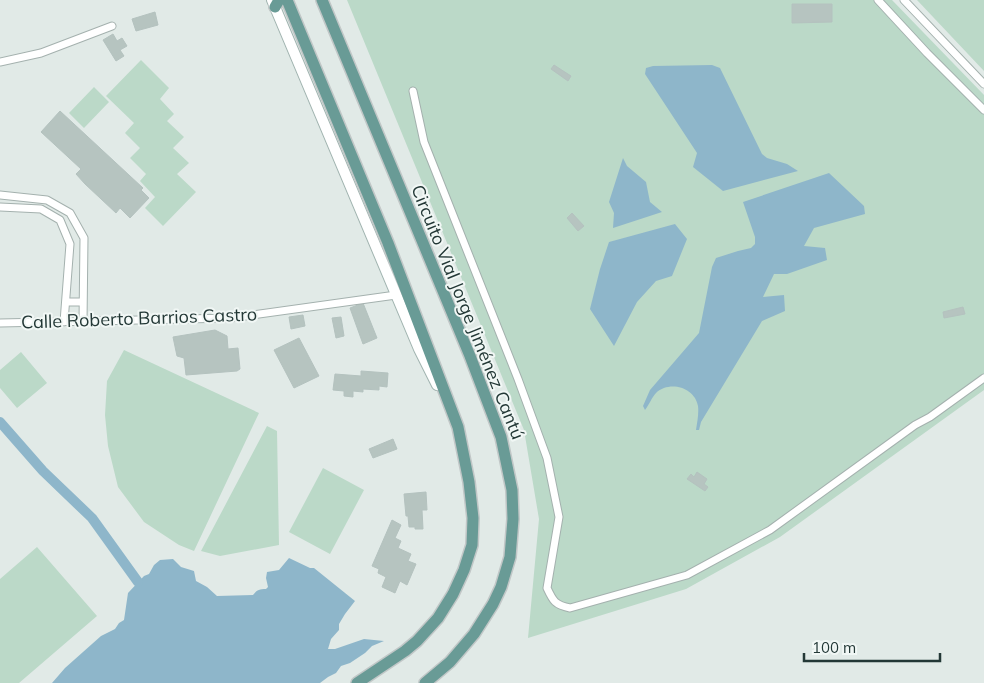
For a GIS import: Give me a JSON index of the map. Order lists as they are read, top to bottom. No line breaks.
{"streets":{"main road":["Circuito Vial Jorge Jiménez Cantú"],"street":["Calle Roberto Barrios Castro"]},"scale_bar":"100 m"}
